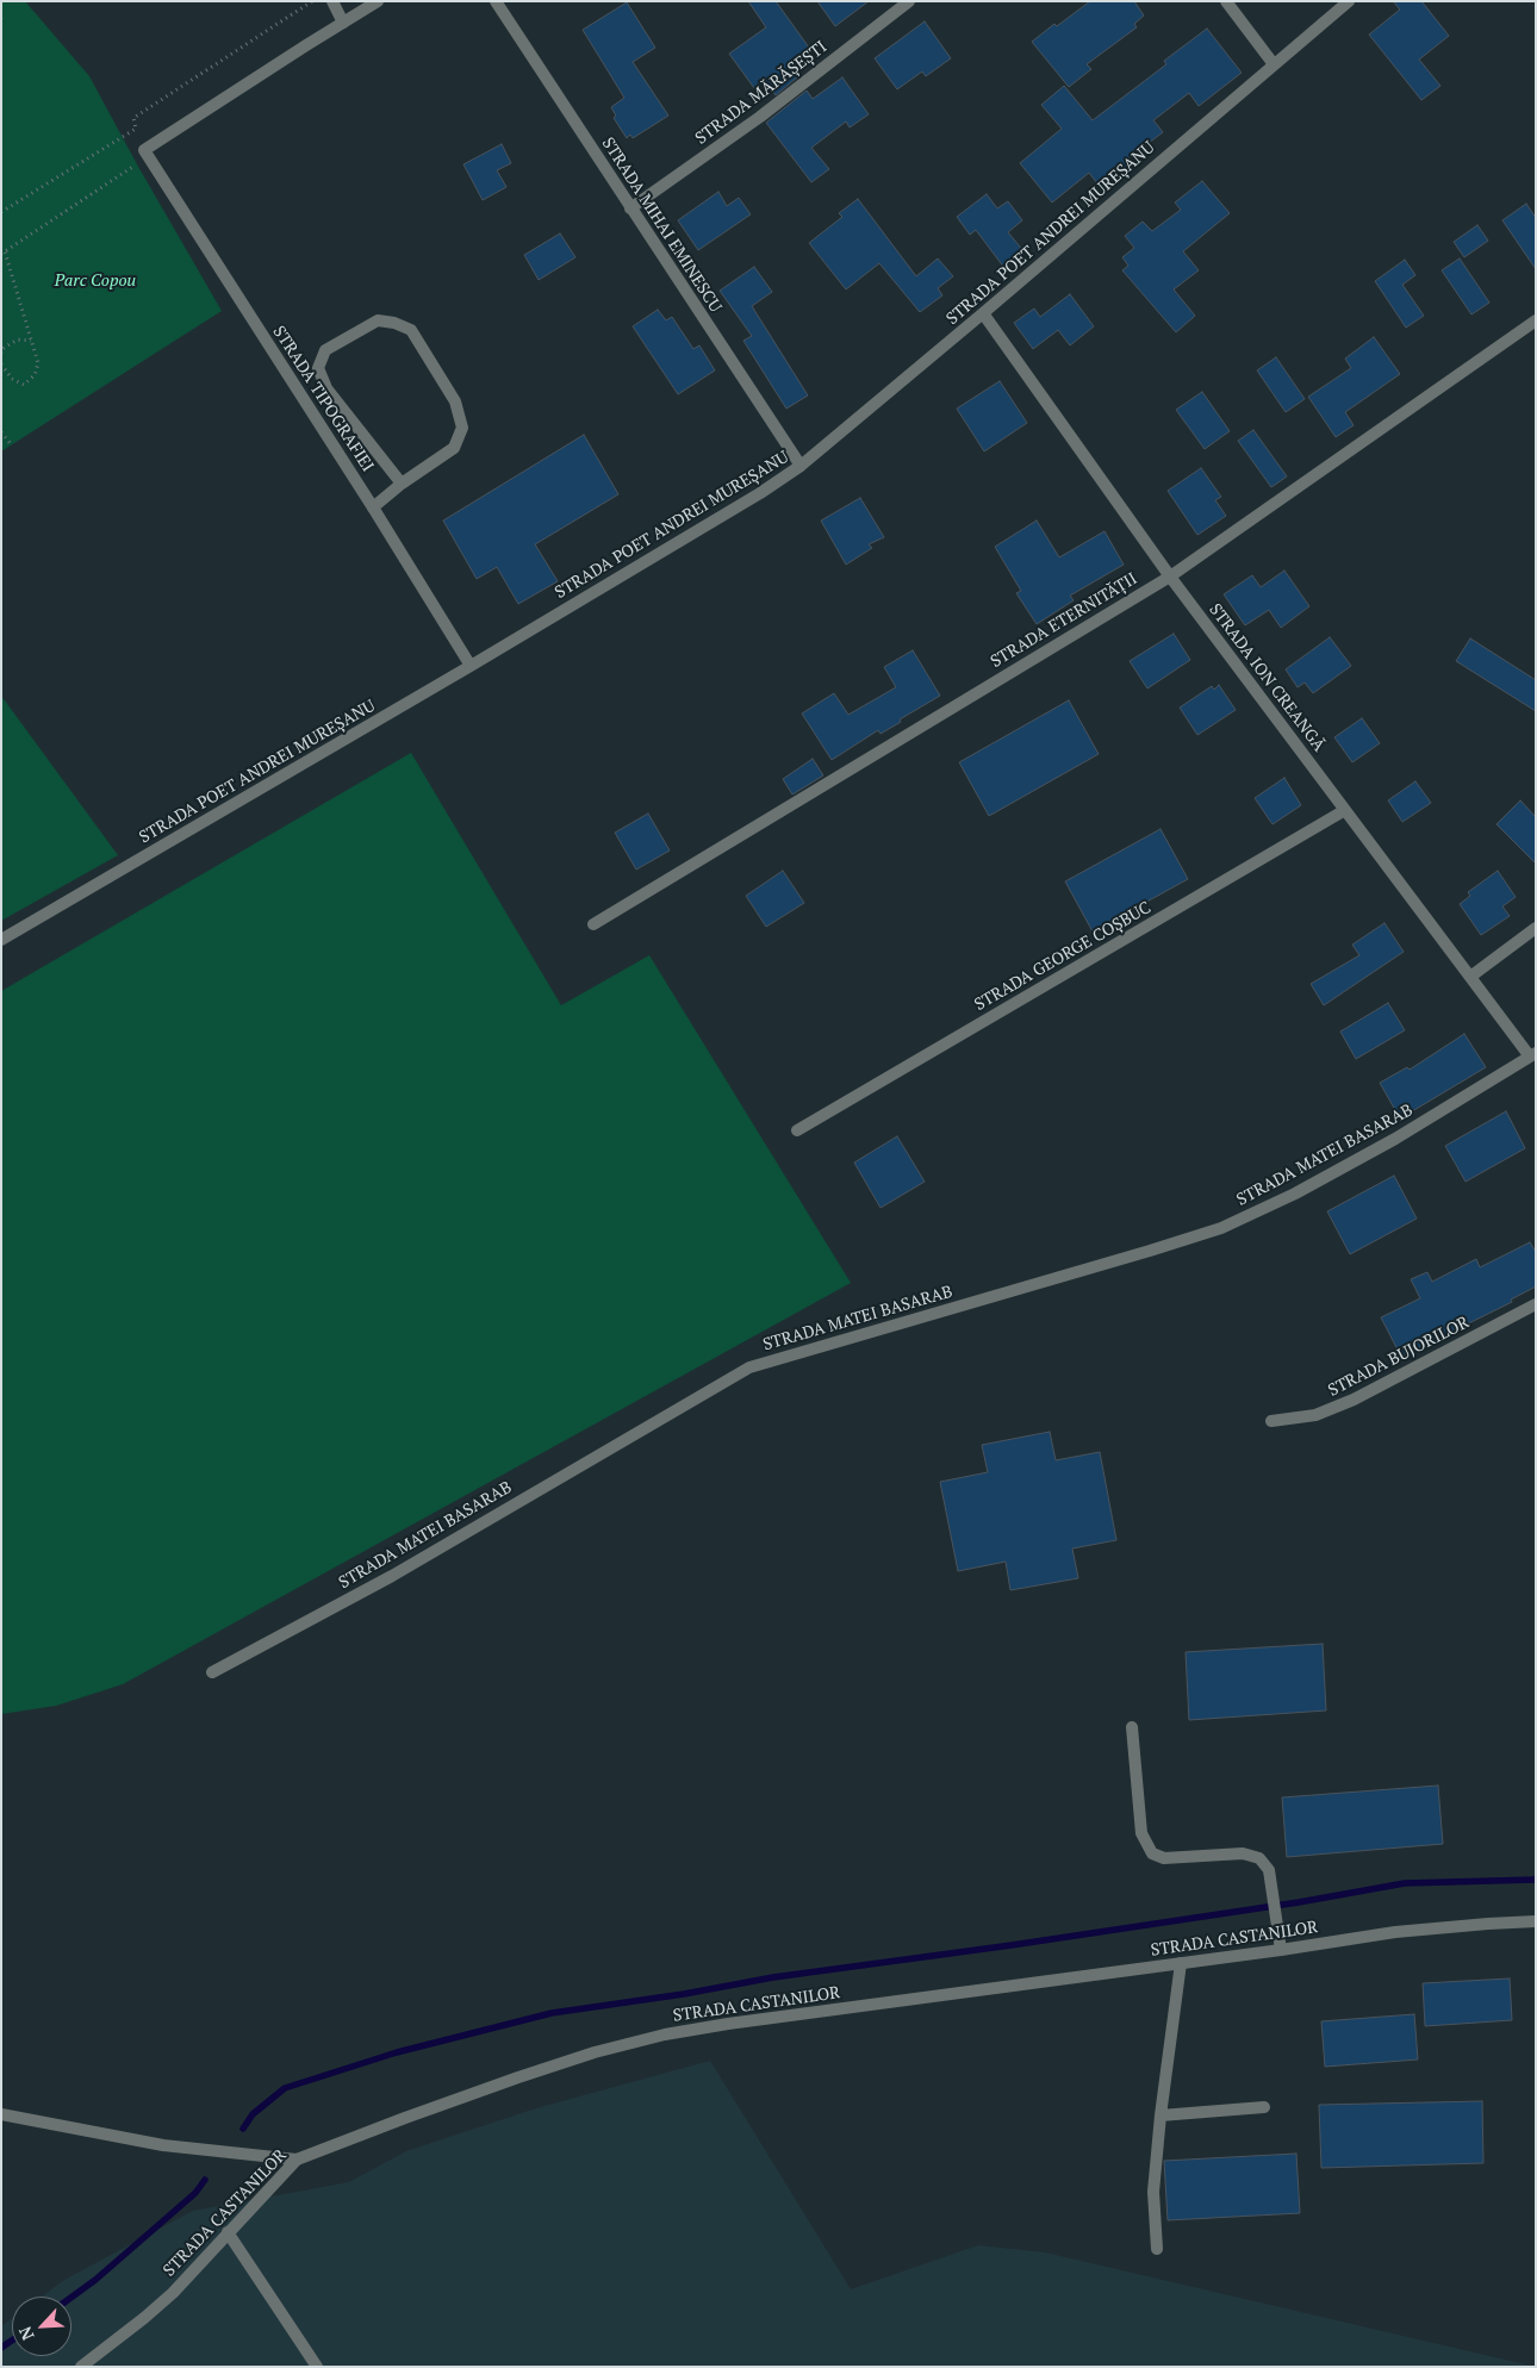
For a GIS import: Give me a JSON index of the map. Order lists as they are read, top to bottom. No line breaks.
{"streets":{"street":["STRADA MĂRĂȘEȘTI","STRADA MIHAI EMINESCU","STRADA POET ANDREI MUREȘANU","STRADA TIPOGRAFIEI","STRADA ETERNITĂȚII","STRADA ION CREANGĂ","STRADA GEORGE COȘBUC","STRADA MATEI BASARAB","STRADA BUJORILOR","STRADA CASTANILOR"]},"crossings":[["STRADA MĂRĂȘEȘTI","STRADA MIHAI EMINESCU"],["STRADA MIHAI EMINESCU","STRADA POET ANDREI MUREȘANU"],["STRADA POET ANDREI MUREȘANU","STRADA TIPOGRAFIEI"],["STRADA POET ANDREI MUREȘANU","STRADA ION CREANGĂ"],["STRADA ETERNITĂȚII","STRADA ION CREANGĂ"],["STRADA ION CREANGĂ","STRADA GEORGE COȘBUC"],["STRADA ION CREANGĂ","STRADA MATEI BASARAB"]],"parks":["Parc Copou"],"north":"bottom left"}
